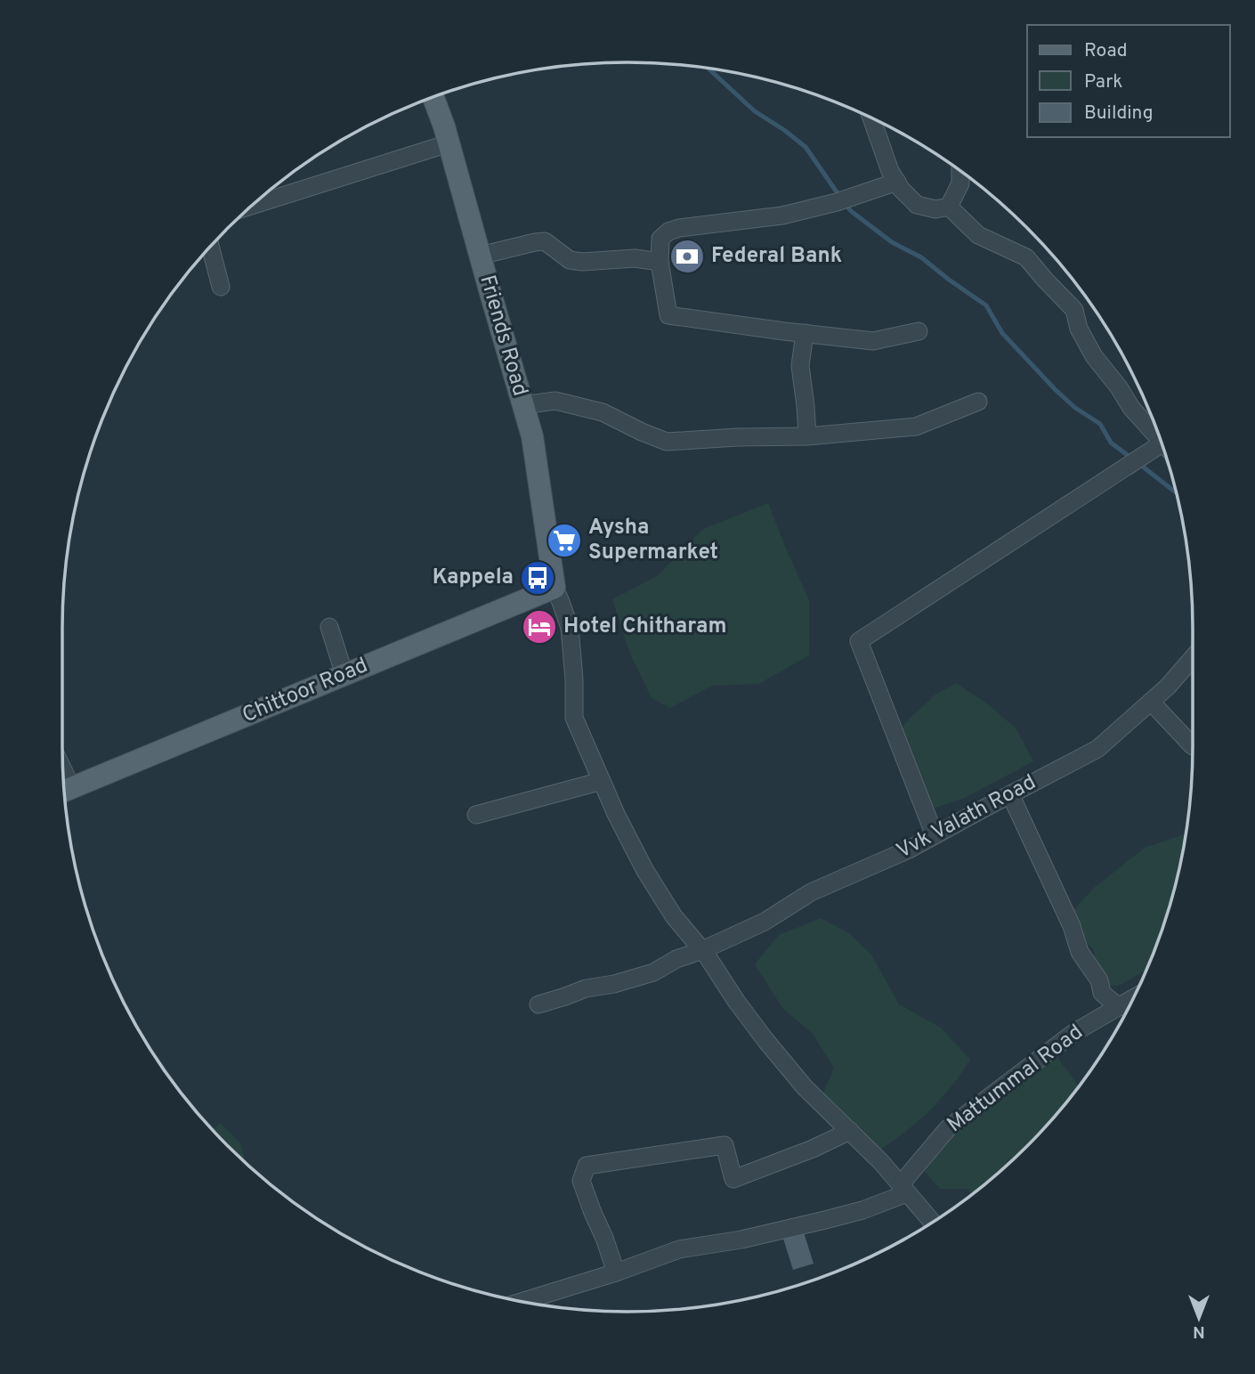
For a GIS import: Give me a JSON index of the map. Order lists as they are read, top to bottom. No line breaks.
{"streets":{"main road":["Friends Road","Chittoor Road"],"street":["Vvk Valath Road","Mattummal Road"]},"crossings":[["Friends Road","Chittoor Road"]],"places":{"bank":["Federal Bank"],"supermarket":["Aysha Supermarket"],"bus stop":["Kappela"],"hotel":["Hotel Chitharam"]},"legend":["Road","Park","Building"],"north":"bottom"}
